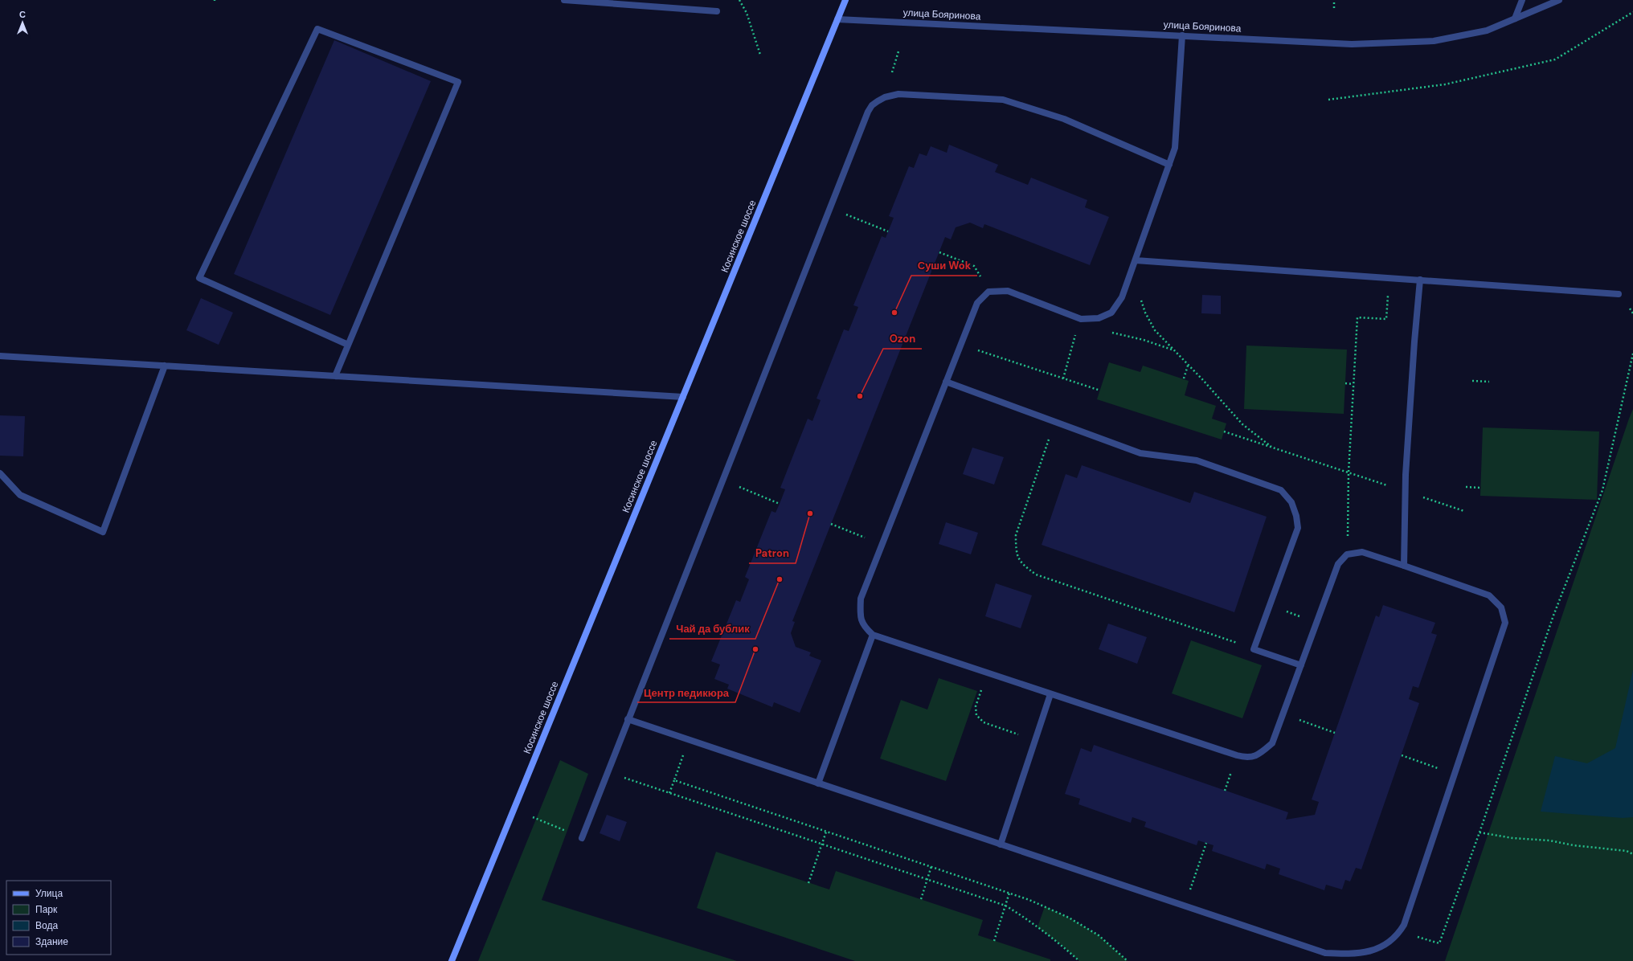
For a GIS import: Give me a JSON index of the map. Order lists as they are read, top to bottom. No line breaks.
{"streets":{"main road":["Косинское шоссе"],"street":["улица Бояринова"]},"crossings":[["улица Бояринова","Косинское шоссе"]],"places":["Суши Wok","Ozon","Patron","Чай да бублик","Центр педикюра"],"legend":["Улица","Парк","Вода","Здание"],"north":"top"}
